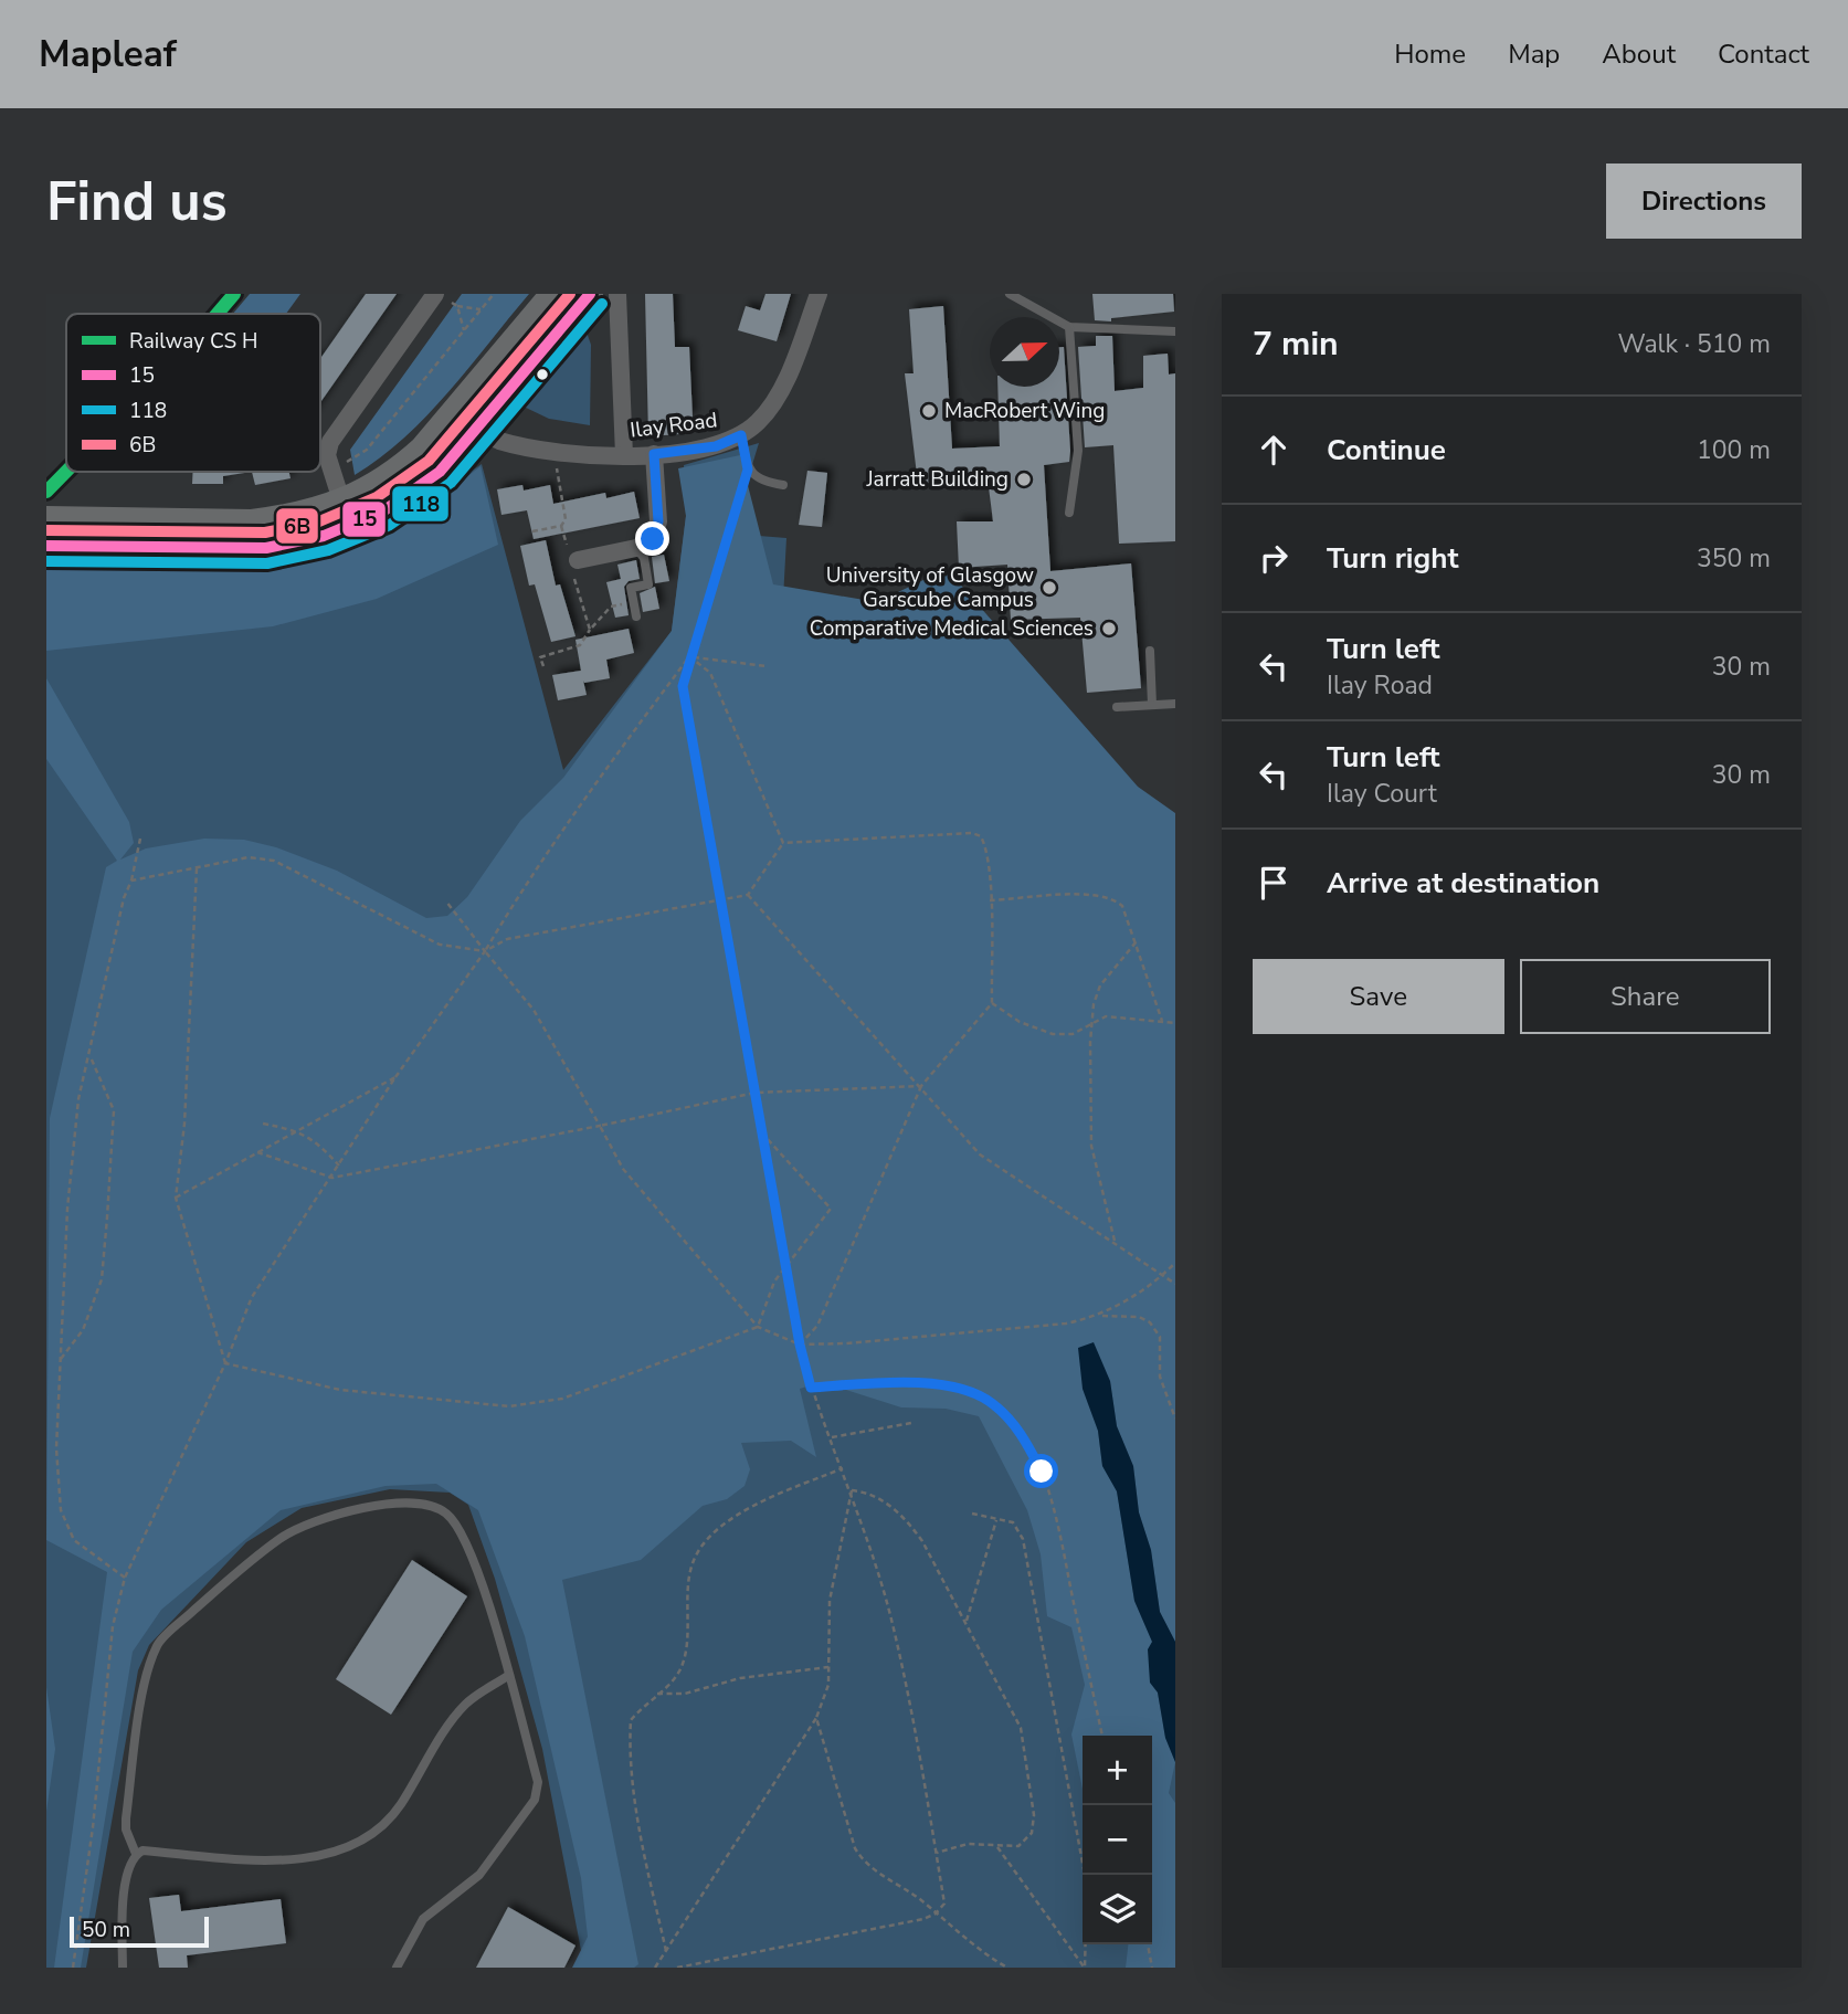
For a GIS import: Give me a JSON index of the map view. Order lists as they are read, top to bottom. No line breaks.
{"streets":{"street":["Ilay Road"]},"places":["MacRobert Wing","Jarratt Building","University of Glasgow Garscube Campus","Comparative Medical Sciences"],"lines":["transit line 15","transit line 6B","transit line 118"],"legend":["Railway CS H","15","118","6B"],"scale_bar":"50 m","north":"right","page":{"header":"Mapleaf","nav":["Home","Map","About","Contact"],"buttons":["Directions",["Save","Share"]],"title":"Find us","heading":["7 min","Walk · 510 m"],"list":[["Continue","100 m"],["Turn right","350 m"],["Turn left","Ilay Road","30 m"],["Turn left","Ilay Court","30 m"],"Arrive at destination"],"map_buttons":["+","−"],"scale":"50 m"}}
